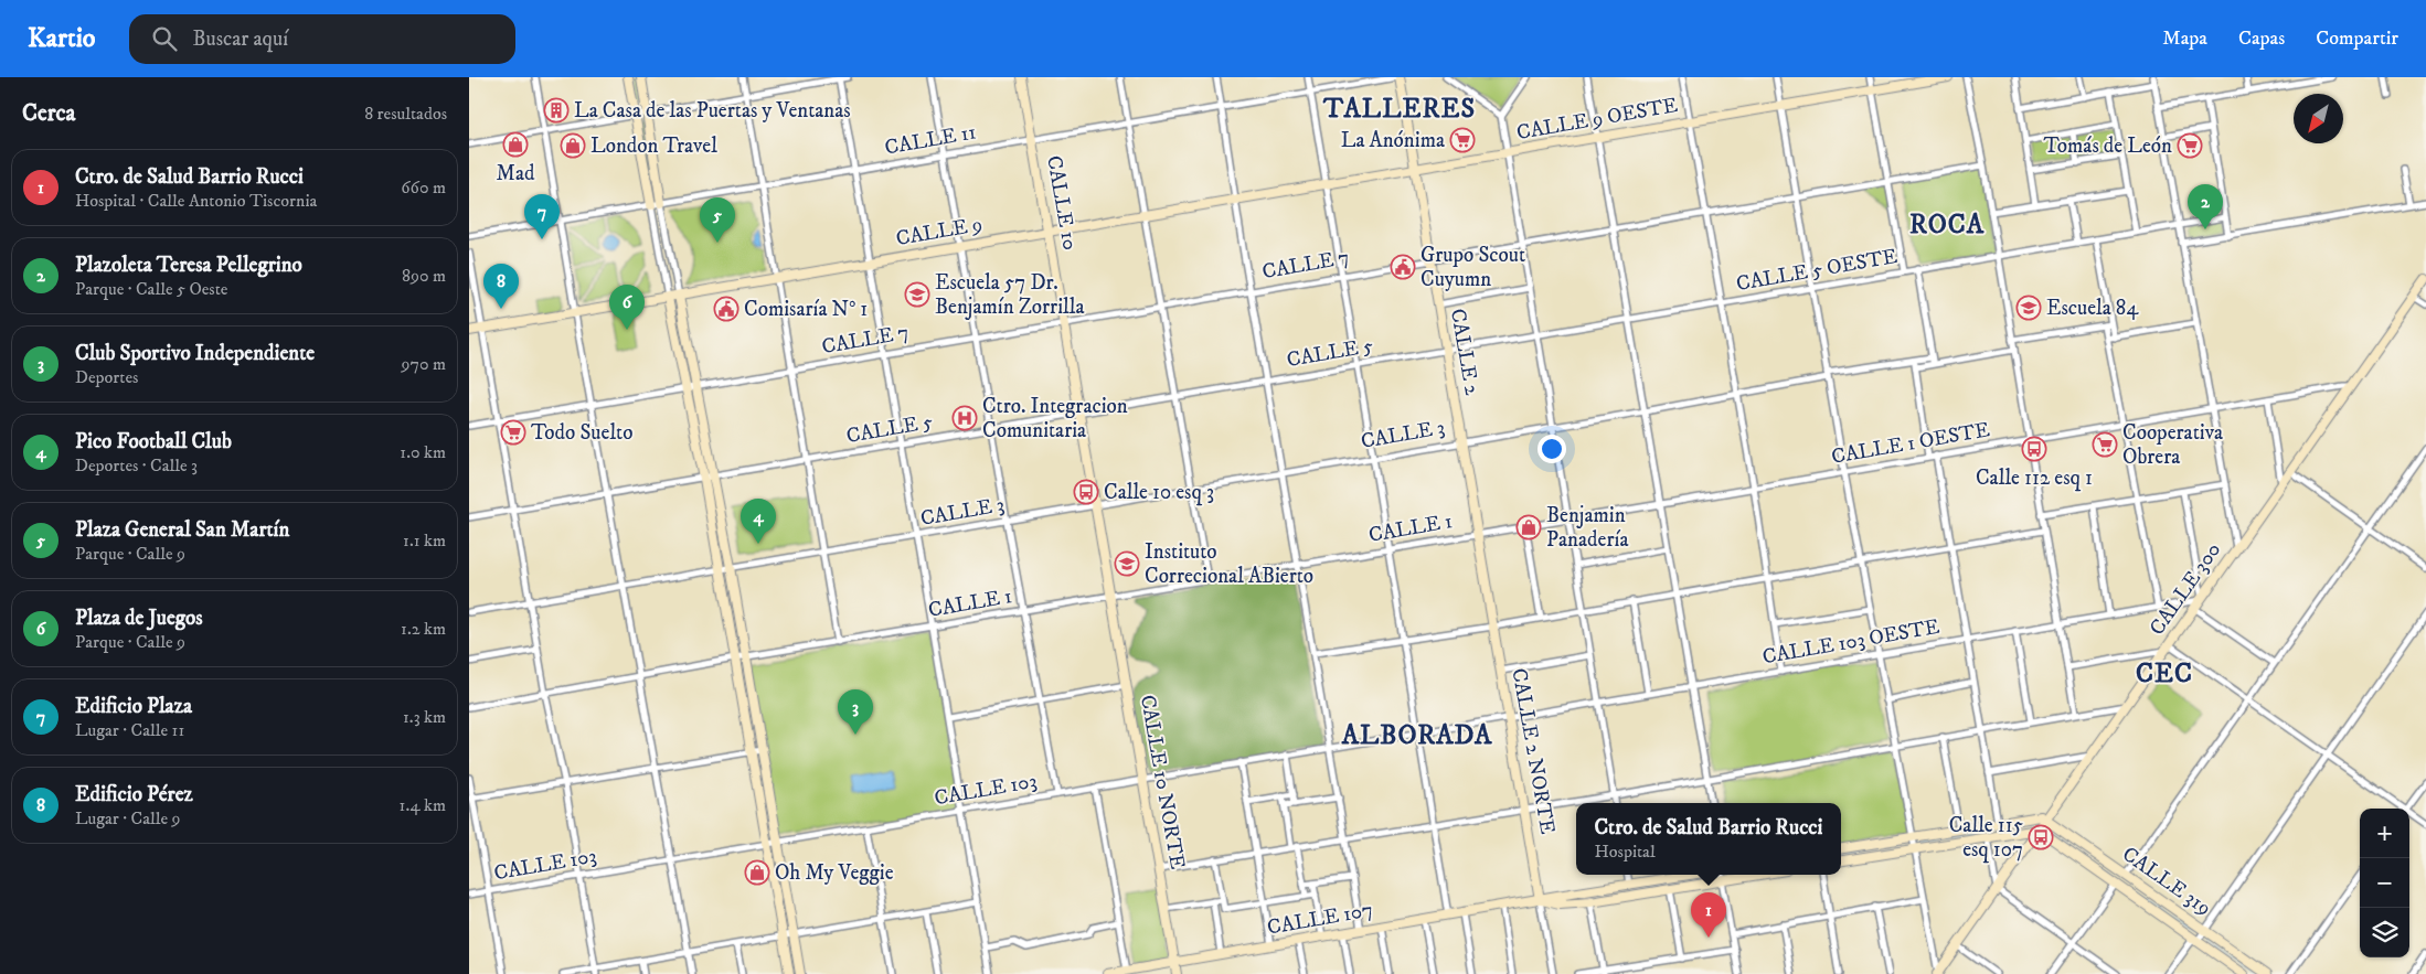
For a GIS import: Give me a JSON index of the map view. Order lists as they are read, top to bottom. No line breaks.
{"streets":{"street":["CALLE 9 OESTE","CALLE 11","CALLE 10","CALLE 9","CALLE 7","CALLE 5 OESTE","CALLE 2","CALLE 5","CALLE 3","CALLE 1 OESTE","CALLE 1","CALLE 300","CALLE 103 OESTE","CALLE 2 NORTE","CALLE 10 NORTE","CALLE 103","CALLE 319","CALLE 107"]},"crossings":[["CALLE 9 OESTE","CALLE 9"],["CALLE 9 OESTE","CALLE 2"],["CALLE 11","CALLE 10"],["CALLE 11","CALLE 2"],["CALLE 10","CALLE 9"],["CALLE 10","CALLE 7"],["CALLE 10","CALLE 5"],["CALLE 10","CALLE 3"],["CALLE 10","CALLE 1"],["CALLE 10","CALLE 10 NORTE"],["CALLE 9","CALLE 2"],["CALLE 7","CALLE 2"],["CALLE 5 OESTE","CALLE 2"],["CALLE 5 OESTE","CALLE 5"],["CALLE 2","CALLE 5"],["CALLE 2","CALLE 3"],["CALLE 2","CALLE 1 OESTE"],["CALLE 2","CALLE 1"],["CALLE 2","CALLE 2 NORTE"],["CALLE 1 OESTE","CALLE 1"],["CALLE 1 OESTE","CALLE 300"],["CALLE 1 OESTE","CALLE 2 NORTE"],["CALLE 1","CALLE 2 NORTE"],["CALLE 1","CALLE 10 NORTE"],["CALLE 300","CALLE 103 OESTE"],["CALLE 300","CALLE 319"],["CALLE 103 OESTE","CALLE 2 NORTE"],["CALLE 103 OESTE","CALLE 103"],["CALLE 2 NORTE","CALLE 103"],["CALLE 2 NORTE","CALLE 107"],["CALLE 10 NORTE","CALLE 103"],["CALLE 10 NORTE","CALLE 107"]],"districts":["TALLERES","ROCA","CEC","ALBORADA"],"places":{"building":["La Casa de las Puertas y Ventanas"],"supermarket":["La Anónima","Tomás de León","Todo Suelto","Cooperativa Obrera"],"shop":["Mad","London Travel","Benjamin Panadería","Oh My Veggie"],"public building":["Grupo Scout Cuyumn","Comisaría N° 1"],"school or university":["Escuela 57 Dr. Benjamín Zorrilla","Escuela 84","Instituto Correcional ABierto"],"hospital":["Ctro. Integracion Comunitaria"],"bus stop":["Calle 112 esq 1","Calle 10 esq 3","Calle 115 esq 107"]},"north":"bottom left","page":{"header":"Kartio","search":"Buscar aquí","nav":["Mapa","Capas","Compartir"],"heading":["Cerca","8 resultados"],"list":[{"mark":"1","name":"Ctro. de Salud Barrio Rucci","note":"Hospital · Calle Antonio Tiscornia","value":"660 m"},{"mark":"2","name":"Plazoleta Teresa Pellegrino","note":"Parque · Calle 5 Oeste","value":"890 m"},{"mark":"3","name":"Club Sportivo Independiente","note":"Deportes","value":"970 m"},{"mark":"4","name":"Pico Football Club","note":"Deportes · Calle 3","value":"1.0 km"},{"mark":"5","name":"Plaza General San Martín","note":"Parque · Calle 9","value":"1.1 km"},{"mark":"6","name":"Plaza de Juegos","note":"Parque · Calle 9","value":"1.2 km"},{"mark":"7","name":"Edificio Plaza","note":"Lugar · Calle 11","value":"1.3 km"},{"mark":"8","name":"Edificio Pérez","note":"Lugar · Calle 9","value":"1.4 km"}],"pins":["2","7","5","8","6","4","3","1"],"popup":["Ctro. de Salud Barrio Rucci","Hospital"],"map_buttons":["+","−"]}}
